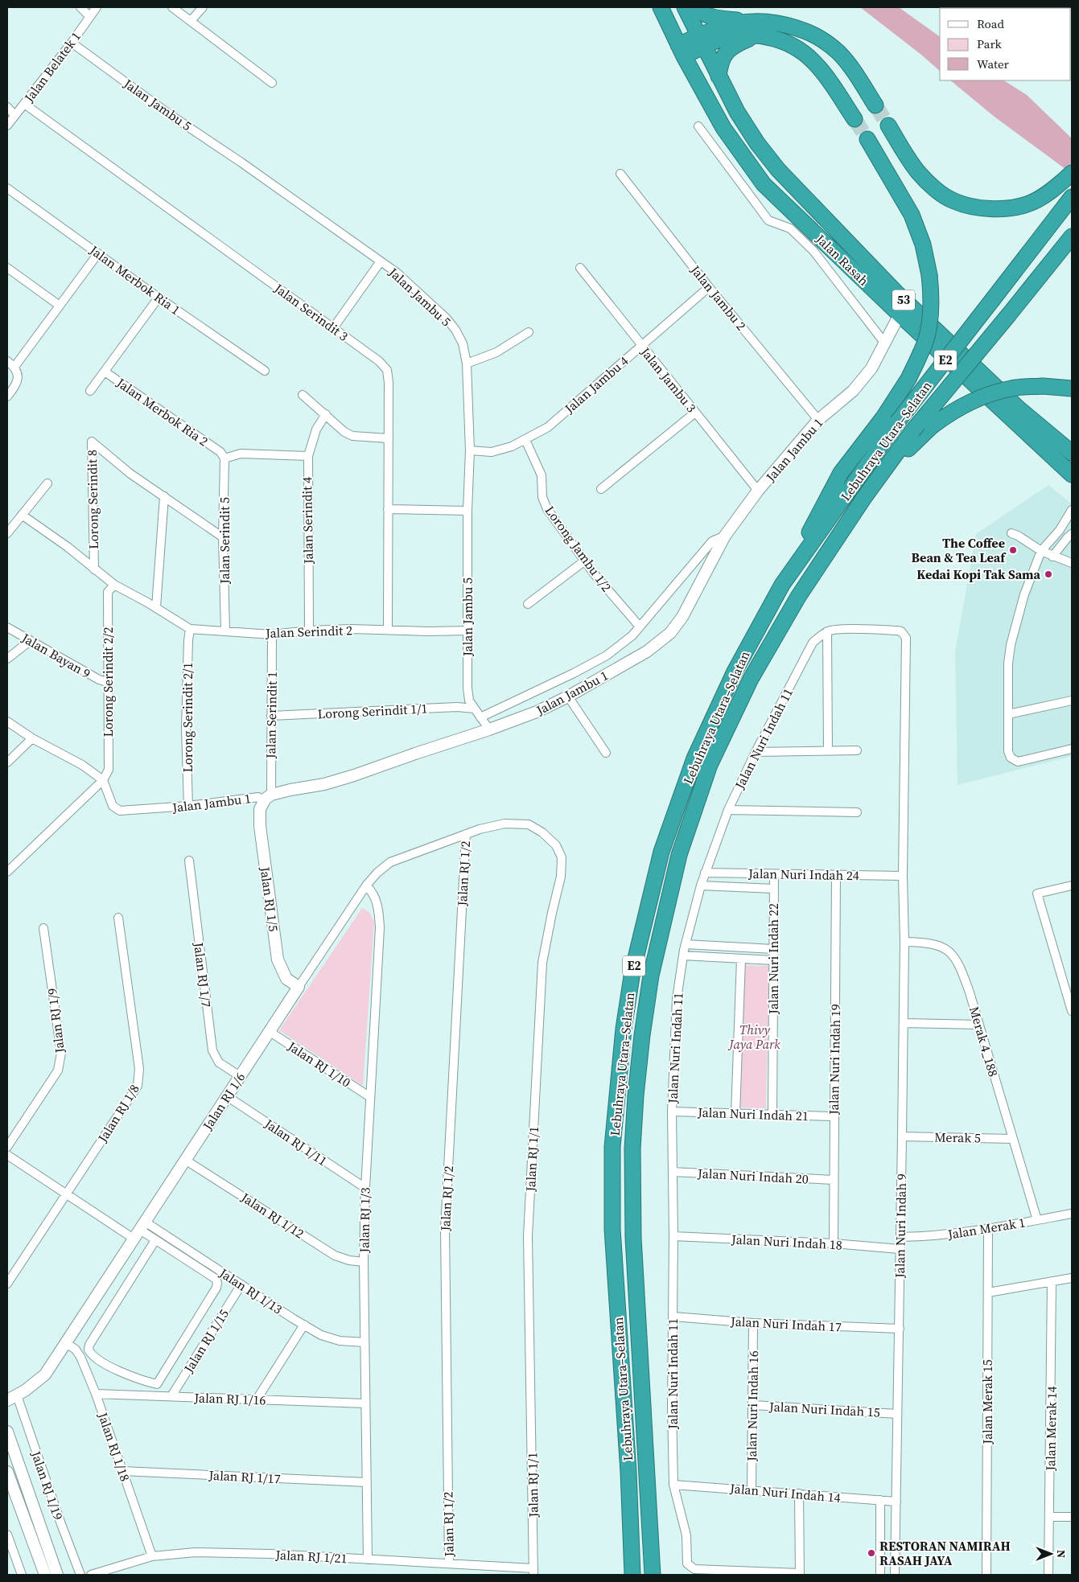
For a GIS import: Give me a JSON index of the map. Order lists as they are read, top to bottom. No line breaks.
{"streets":{"highway":["Jalan Rasah","53","E2","Lebuhraya Utara–Selatan"],"street":["Jalan Belatek 1","Jalan Jambu 5","Jalan Merbok Ria 1","Jalan Jambu 2","Jalan Serindit 3","Jalan Jambu 3","Jalan Jambu 4","Jalan Merbok Ria 2","Jalan Jambu 1","Lorong Serindit 8","Jalan Serindit 4","Jalan Serindit 5","Lorong Jambu 1/2","Jalan Serindit 2","Jalan Bayan 9","Lorong Serindit 2/2","Lorong Serindit 1/1","Jalan Serindit 1","Lorong Serindit 2/1","Jalan Nuri Indah 11","Jalan RJ 1/2","Jalan Nuri Indah 24","Jalan RJ 1/5","Jalan Nuri Indah 22","Jalan RJ 1/7","Jalan RJ 1/9","Merak 4_188","Jalan Nuri Indah 19","Jalan RJ 1/10","Jalan RJ 1/6","Jalan RJ 1/8","Jalan Nuri Indah 21","Merak 5","Jalan RJ 1/11","Jalan RJ 1/1","Jalan Nuri Indah 20","Jalan RJ 1/12","Jalan RJ 1/3","Jalan Nuri Indah 9","Jalan Merak 1","Jalan Nuri Indah 18","Jalan RJ 1/13","Jalan Nuri Indah 17","Jalan RJ 1/15","Jalan RJ 1/16","Jalan Merak 15","Jalan Nuri Indah 16","Jalan Nuri Indah 15","Jalan Merak 14","Jalan RJ 1/18","Jalan RJ 1/17","Jalan RJ 1/19","Jalan Nuri Indah 14","Jalan RJ 1/21"]},"crossings":[["Jalan Belatek 1","Jalan Jambu 5"],["Jalan Belatek 1","Jalan Serindit 3"],["Jalan Jambu 5","Jalan Jambu 4"],["Jalan Jambu 5","Jalan Jambu 1"],["Jalan Jambu 5","Jalan Serindit 2"],["Jalan Jambu 5","Lorong Serindit 1/1"],["Jalan Rasah","Jalan Jambu 1"],["Jalan Jambu 2","Jalan Jambu 4"],["Jalan Jambu 2","Jalan Jambu 1"],["Jalan Serindit 3","Jalan Serindit 2"],["Jalan Jambu 3","Jalan Jambu 4"],["Jalan Jambu 3","Jalan Jambu 1"],["Jalan Jambu 4","Lorong Jambu 1/2"],["Jalan Merbok Ria 2","Jalan Serindit 5"],["Jalan Jambu 1","Lorong Serindit 2/2"],["Jalan Jambu 1","Jalan Serindit 1"],["Jalan Jambu 1","Lorong Serindit 2/1"],["Jalan Jambu 1","Jalan RJ 1/5"],["Jalan Serindit 4","Jalan Serindit 2"],["Jalan Serindit 5","Jalan Serindit 2"],["Jalan Serindit 2","Jalan Serindit 1"],["Jalan Serindit 2","Lorong Serindit 2/1"],["Jalan Bayan 9","Lorong Serindit 2/2"],["Lorong Serindit 1/1","Jalan Serindit 1"],["Jalan Serindit 1","Jalan RJ 1/5"],["Jalan Nuri Indah 11","Jalan Nuri Indah 24"],["Jalan Nuri Indah 11","Jalan Nuri Indah 21"],["Jalan Nuri Indah 11","Jalan Nuri Indah 20"],["Jalan Nuri Indah 11","Jalan Nuri Indah 9"],["Jalan Nuri Indah 11","Jalan Nuri Indah 18"],["Jalan Nuri Indah 11","Jalan Nuri Indah 17"],["Jalan Nuri Indah 11","Jalan Nuri Indah 14"],["Jalan RJ 1/2","Jalan RJ 1/6"],["Jalan RJ 1/2","Jalan RJ 1/1"],["Jalan RJ 1/2","Jalan RJ 1/21"],["Jalan Nuri Indah 24","Jalan Nuri Indah 22"],["Jalan Nuri Indah 24","Jalan Nuri Indah 19"],["Jalan Nuri Indah 24","Jalan Nuri Indah 9"],["Jalan RJ 1/5","Jalan RJ 1/6"],["Jalan Nuri Indah 22","Jalan Nuri Indah 21"],["Jalan RJ 1/7","Jalan RJ 1/6"],["Merak 4_188","Merak 5"],["Merak 4_188","Jalan Nuri Indah 9"],["Merak 4_188","Jalan Merak 1"],["Jalan Nuri Indah 19","Jalan Nuri Indah 21"],["Jalan Nuri Indah 19","Jalan Nuri Indah 20"],["Jalan Nuri Indah 19","Jalan Nuri Indah 18"],["Jalan RJ 1/10","Jalan RJ 1/6"],["Jalan RJ 1/10","Jalan RJ 1/3"],["Jalan RJ 1/6","Jalan RJ 1/11"],["Jalan RJ 1/6","Jalan RJ 1/1"],["Jalan RJ 1/6","Jalan RJ 1/12"],["Jalan RJ 1/6","Jalan RJ 1/3"],["Jalan RJ 1/6","Jalan RJ 1/13"],["Jalan RJ 1/6","Jalan RJ 1/19"],["Merak 5","Jalan Nuri Indah 9"],["Jalan RJ 1/11","Jalan RJ 1/3"],["Jalan RJ 1/1","Jalan RJ 1/21"],["Jalan RJ 1/12","Jalan RJ 1/3"],["Jalan RJ 1/3","Jalan RJ 1/13"],["Jalan RJ 1/3","Jalan RJ 1/16"],["Jalan RJ 1/3","Jalan RJ 1/17"],["Jalan RJ 1/3","Jalan RJ 1/21"],["Jalan Nuri Indah 9","Jalan Merak 1"],["Jalan Nuri Indah 9","Jalan Nuri Indah 18"],["Jalan Nuri Indah 9","Jalan Nuri Indah 17"],["Jalan Nuri Indah 9","Jalan Nuri Indah 15"],["Jalan Nuri Indah 9","Jalan Nuri Indah 14"],["Jalan Merak 1","Jalan Merak 15"],["Jalan RJ 1/13","Jalan RJ 1/15"],["Jalan Nuri Indah 17","Jalan Nuri Indah 16"],["Jalan RJ 1/15","Jalan RJ 1/16"],["Jalan RJ 1/16","Jalan RJ 1/18"],["Jalan Nuri Indah 16","Jalan Nuri Indah 15"],["Jalan Nuri Indah 16","Jalan Nuri Indah 14"],["Jalan RJ 1/18","Jalan RJ 1/17"],["Jalan RJ 1/18","Jalan RJ 1/21"]],"parks":["Thivy Jaya Park"],"places":["The Coffee Bean & Tea Leaf","Kedai Kopi Tak Sama","RESTORAN NAMIRAH RASAH JAYA"],"legend":["Road","Park","Water"],"north":"right"}
